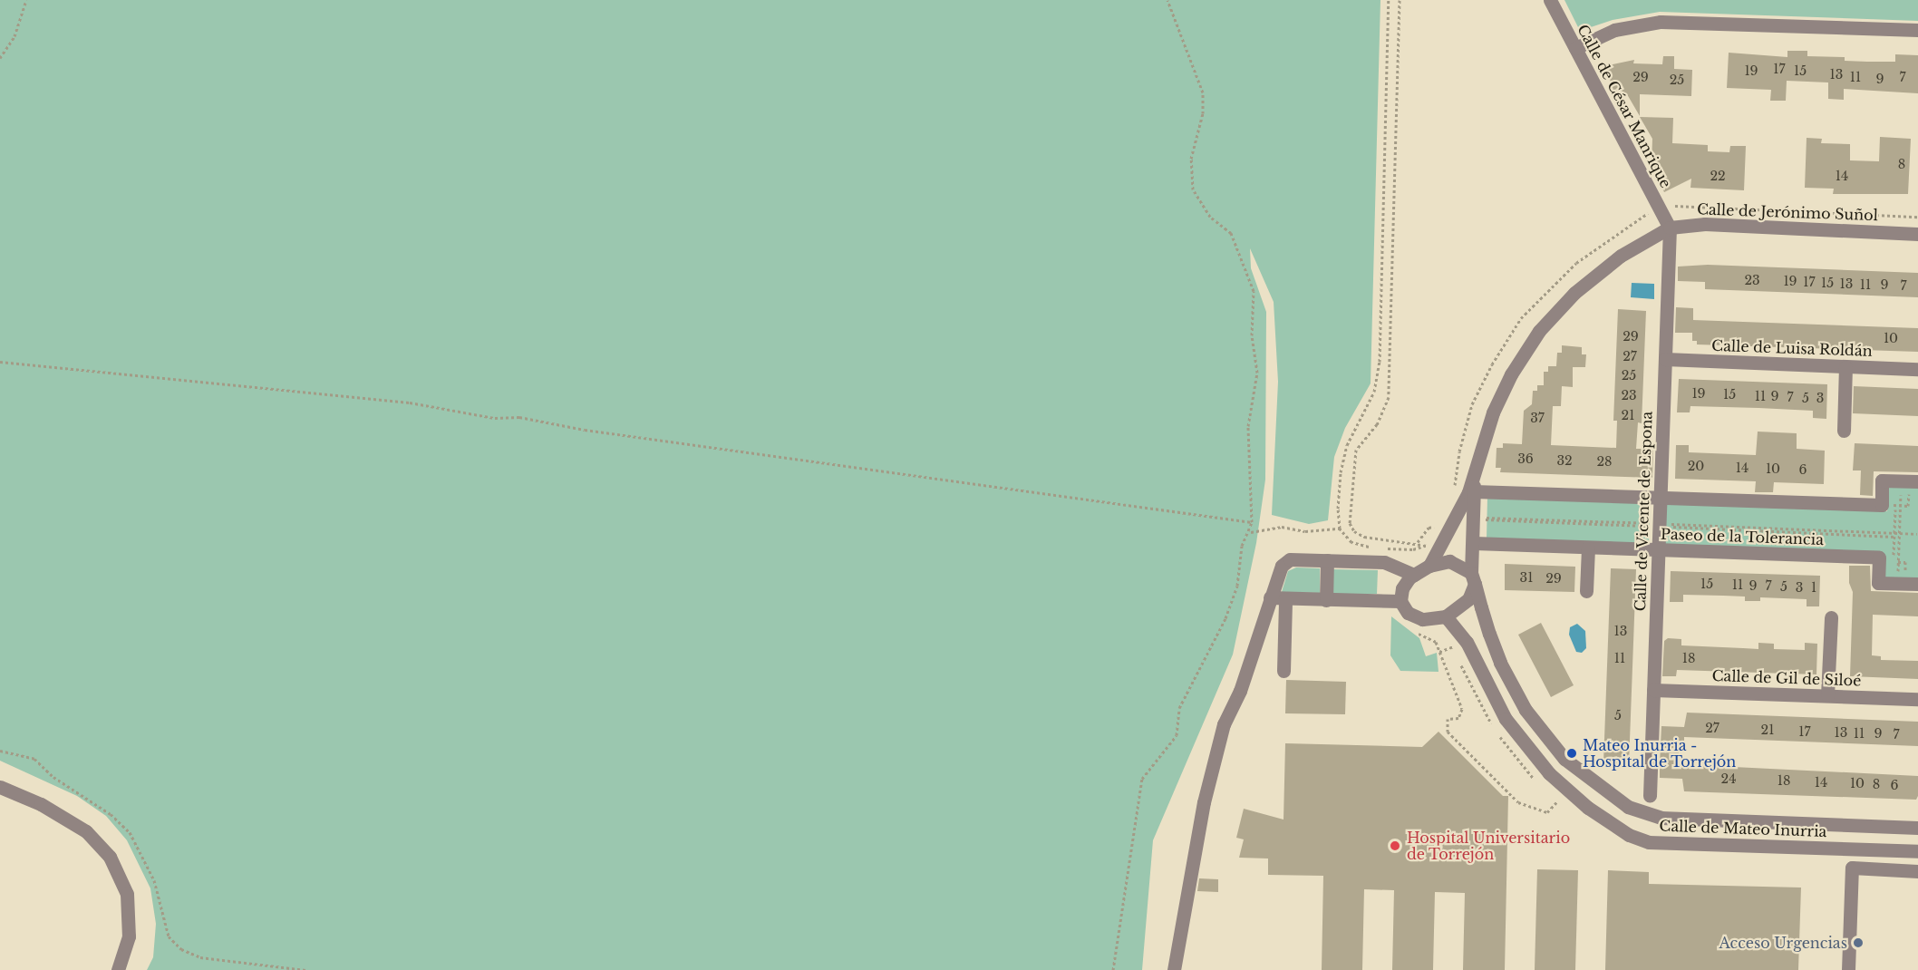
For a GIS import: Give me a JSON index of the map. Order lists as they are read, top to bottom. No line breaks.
{"streets":{"street":["Calle de César Manrique","Calle de Jerónimo Suñol","Calle de Luisa Roldán","Calle de Vicente de Espona","Paseo de la Tolerancia","Calle de Gil de Siloé","Calle de Mateo Inurria"]},"crossings":[["Calle de César Manrique","Calle de Jerónimo Suñol"],["Calle de César Manrique","Calle de Vicente de Espona"],["Calle de Jerónimo Suñol","Calle de Vicente de Espona"],["Calle de Jerónimo Suñol","Paseo de la Tolerancia"],["Calle de Jerónimo Suñol","Calle de Mateo Inurria"],["Calle de Luisa Roldán","Calle de Vicente de Espona"],["Calle de Vicente de Espona","Paseo de la Tolerancia"],["Calle de Vicente de Espona","Calle de Gil de Siloé"]],"places":["Mateo Inurria - Hospital de Torrejón","Hospital Universitario de Torrejón","Acceso Urgencias"],"house_numbers":["17","19","15","13","29","11","7","9","25","8","22","14","23","19","17","15","13","11","9","7","29","10","27","25","19","15","23","11","9","7","5","3","21","37","36","32","28","20","14","10","6","31","29","15","11","9","7","5","3","1","13","11","18","5","27","21","17","13","11","9","7","24","18","14","10","8","6"]}
